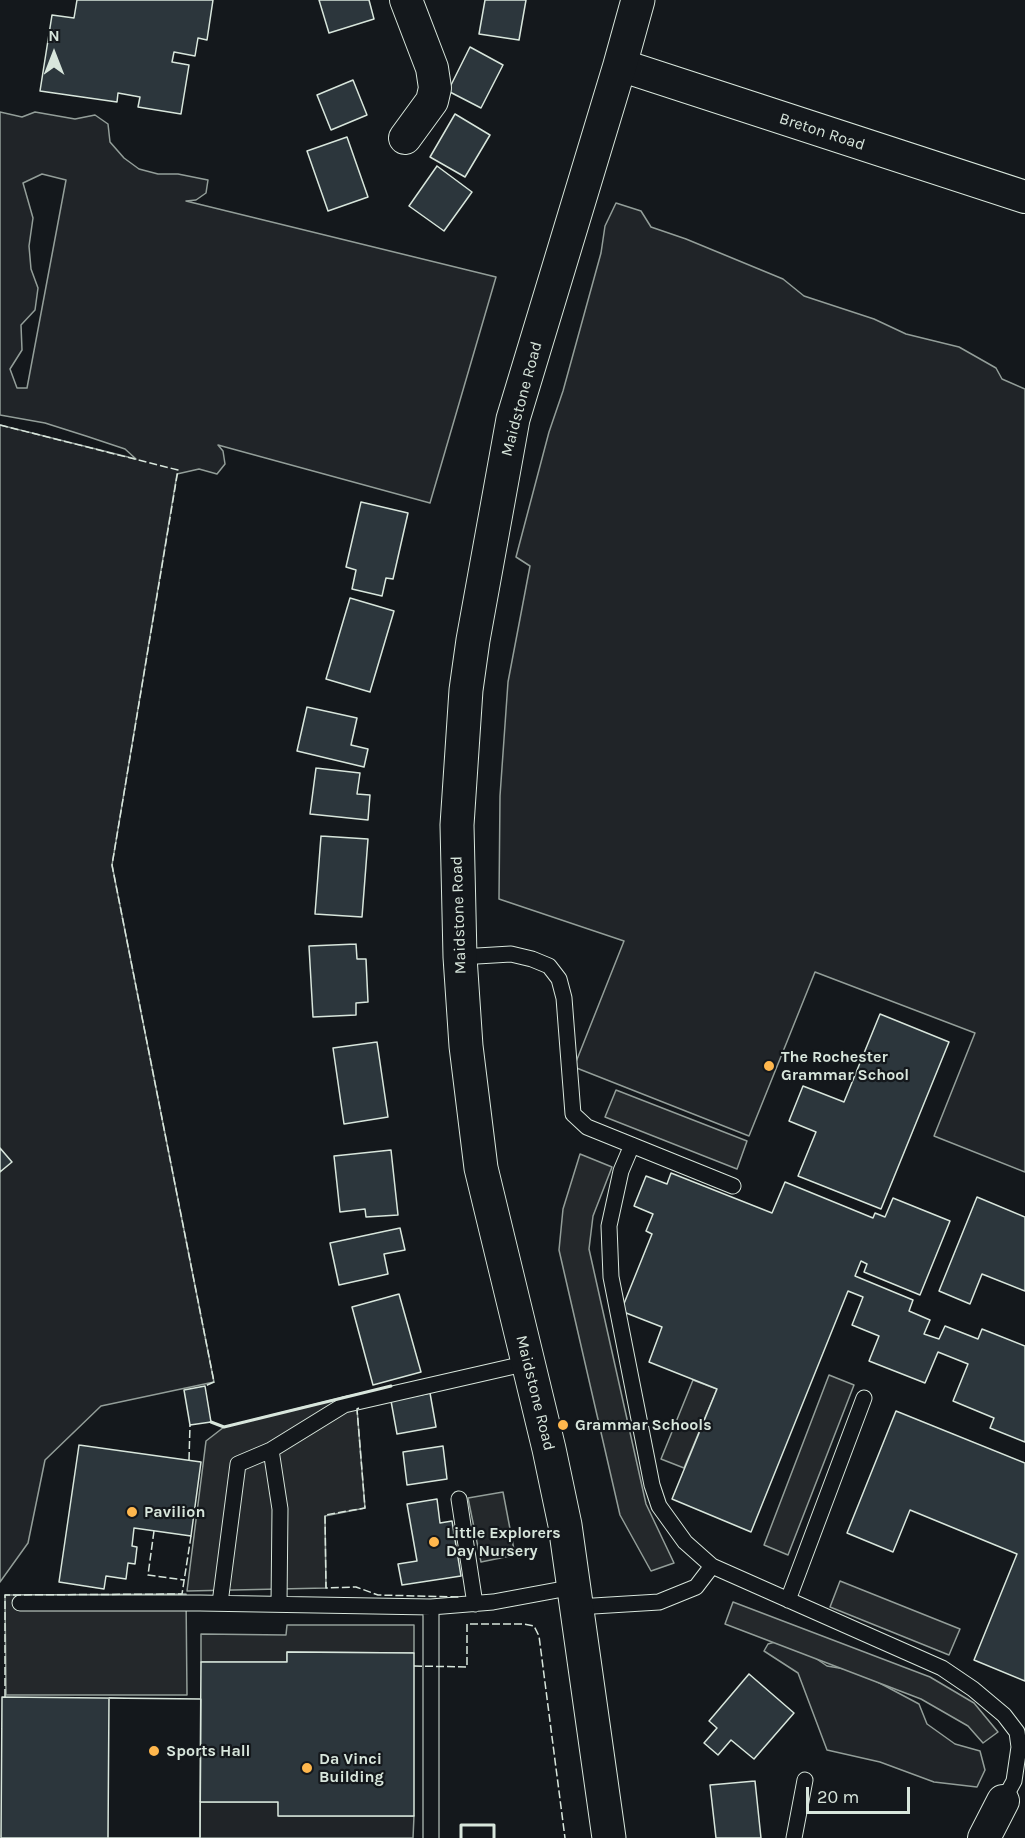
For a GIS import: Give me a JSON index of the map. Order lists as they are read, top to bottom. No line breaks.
{"streets":{"main road":["Maidstone Road"],"street":["Breton Road"]},"crossings":[["Breton Road","Maidstone Road"]],"places":["The Rochester Grammar School","Grammar Schools","Pavilion","Little Explorers Day Nursery","Sports Hall","Da Vinci Building"],"scale_bar":"20 m","north":"top"}
